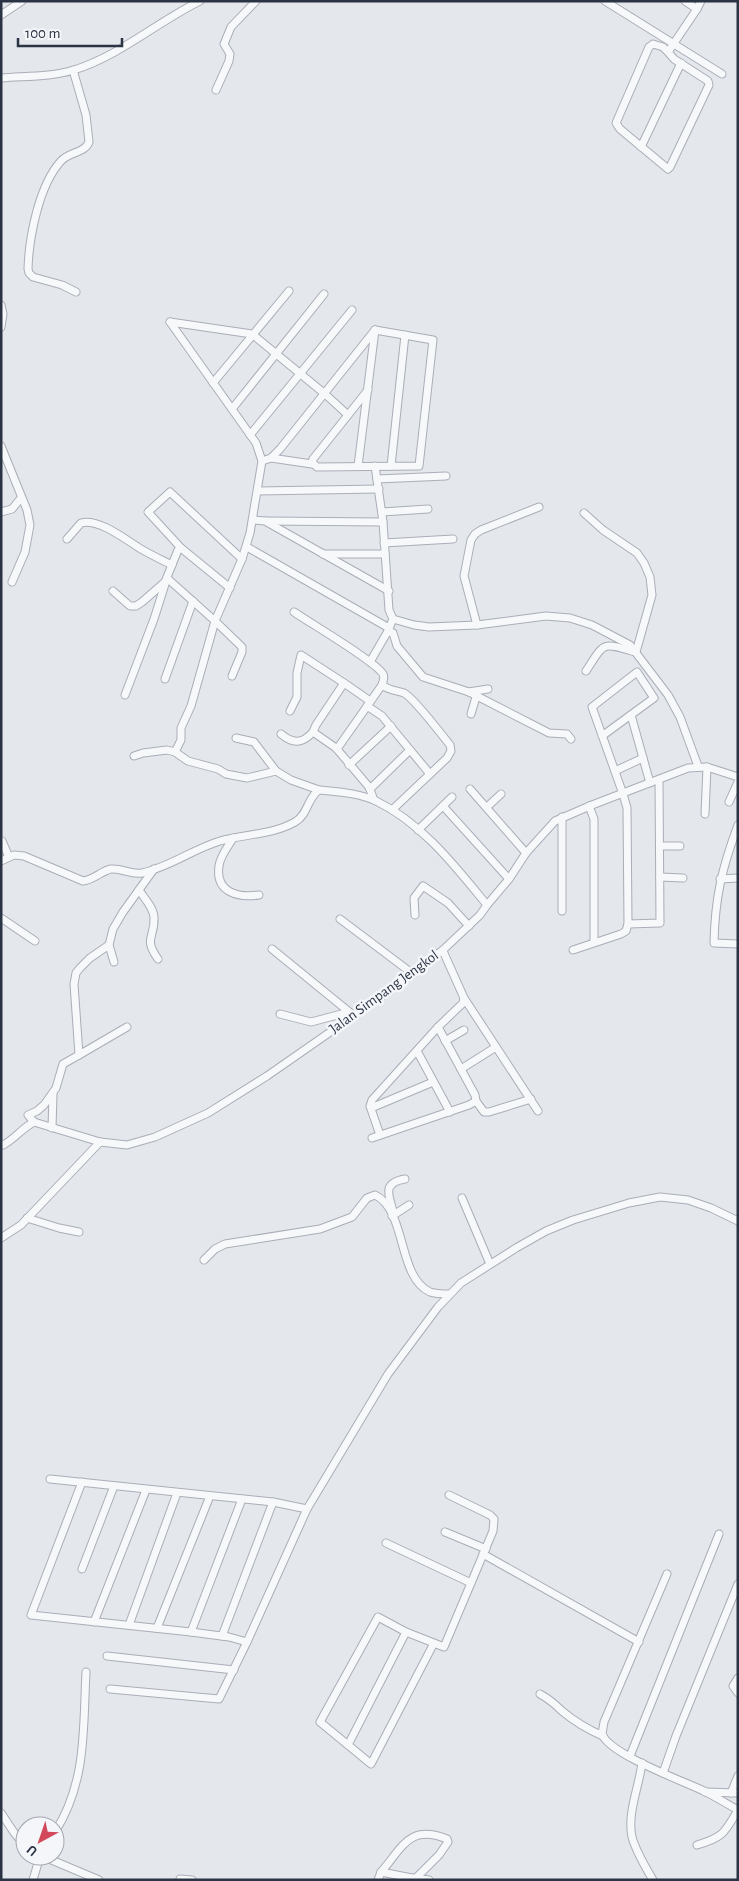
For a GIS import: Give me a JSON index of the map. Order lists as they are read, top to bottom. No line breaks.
{"streets":{"street":["Jalan Simpang Jengkol"]},"scale_bar":"100 m","north":"bottom left"}
